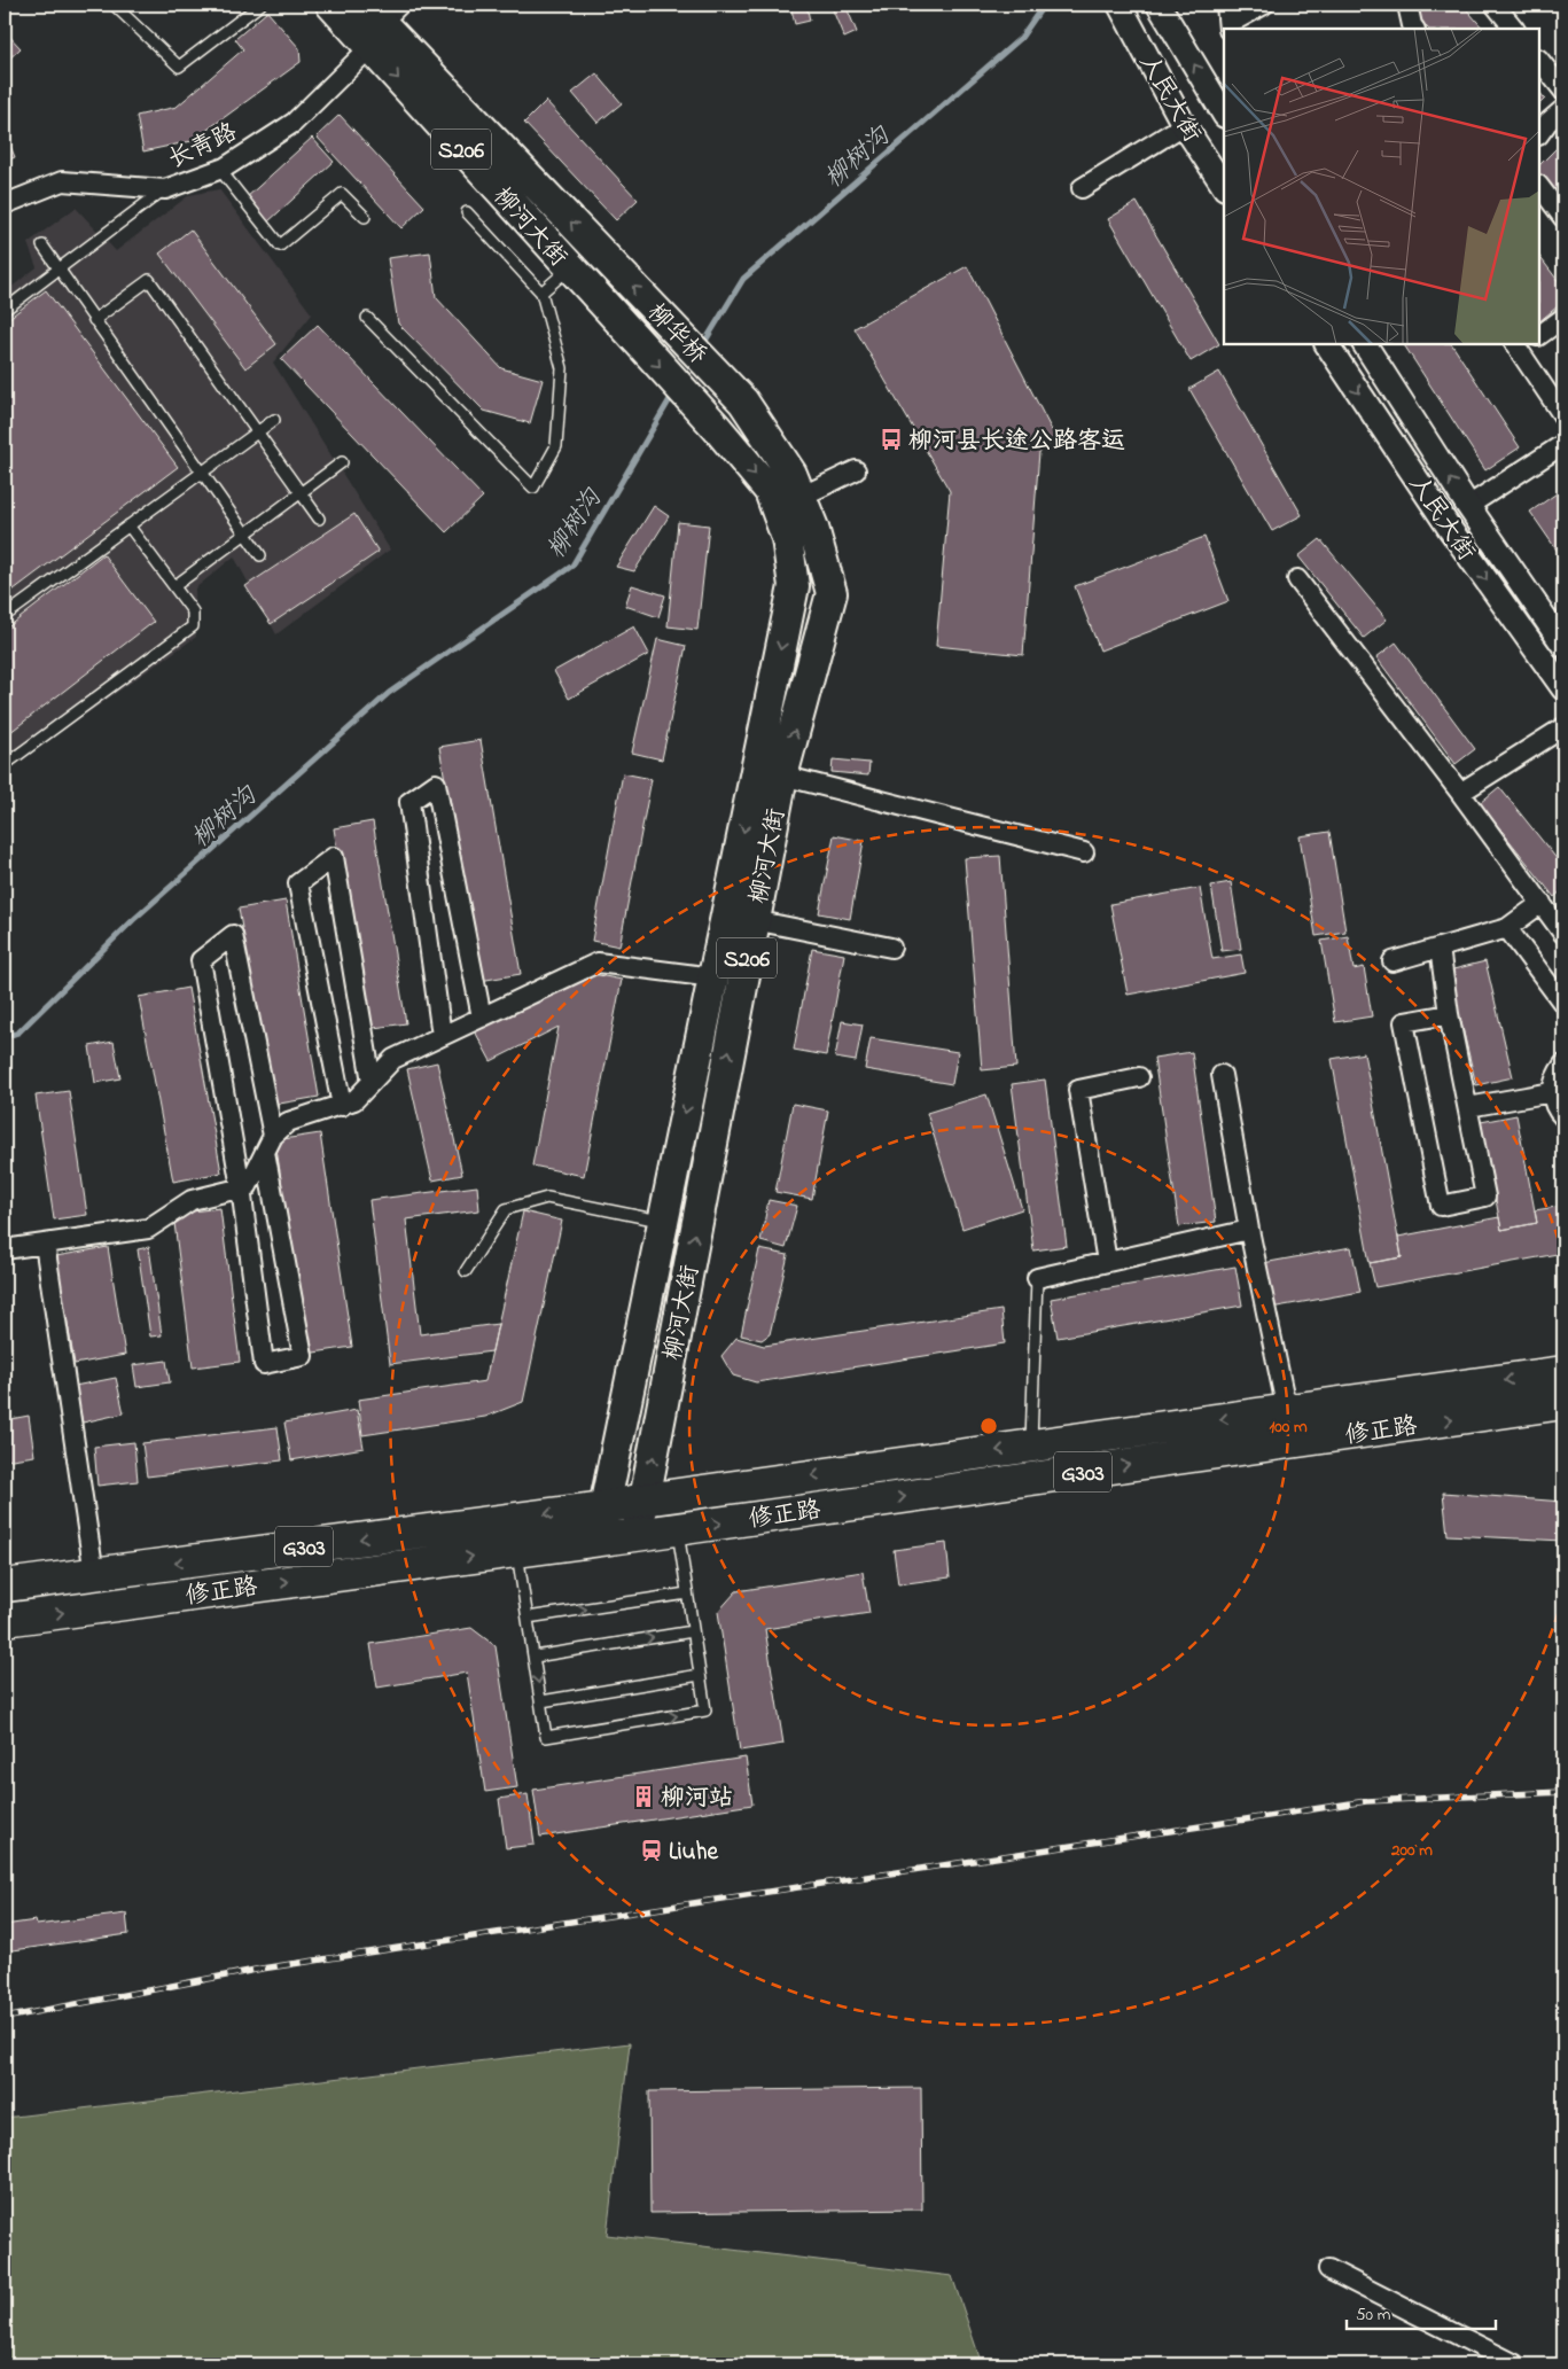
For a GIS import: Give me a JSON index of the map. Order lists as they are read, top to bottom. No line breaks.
{"streets":{"highway":["修正路","G303"],"main road":["S206","柳河大街","柳华桥"],"street":["人民大街","长青路"]},"crossings":[["长青路","柳河大街"],["柳河大街","柳华桥"],["柳河大街","修正路"]],"water":["柳树沟"],"places":{"bus stop":["柳河县长途公路客运"],"building":["柳河站"],"station":["Liuhe"]},"scale_bar":"50 m","rings":["100 m","200 m"]}
